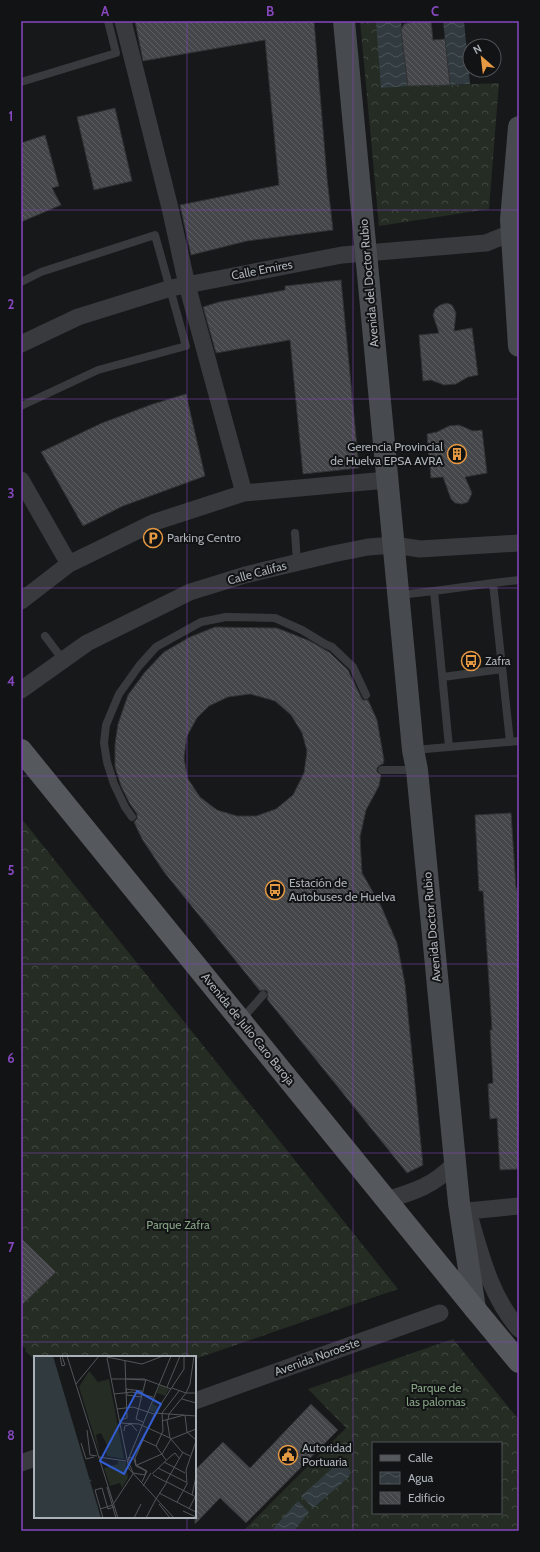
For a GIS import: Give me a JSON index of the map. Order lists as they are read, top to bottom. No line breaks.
{"streets":{"main road":["Avenida del Doctor Rubio","Avenida Doctor Rubio","Avenida de Julio Caro Baroja"],"street":["Calle Emires","Calle Califas","Avenida Noroeste"]},"crossings":[["Calle Emires","Avenida del Doctor Rubio"],["Avenida del Doctor Rubio","Calle Califas"],["Avenida del Doctor Rubio","Avenida Doctor Rubio"],["Calle Califas","Avenida Doctor Rubio"],["Avenida Doctor Rubio","Avenida de Julio Caro Baroja"]],"parks":["Parque Zafra","Parque de las palomas"],"places":{"building":["Gerencia Provincial de Huelva EPSA AVRA"],"parking":["Parking Centro"],"bus stop":["Zafra","Estación de Autobuses de Huelva"],"public building":["Autoridad Portuaria"]},"legend":["Calle","Agua","Edificio"],"north":"top left","grid":{"columns":["A","B","C"],"rows":["1","2","3","4","5","6","7","8"]}}
